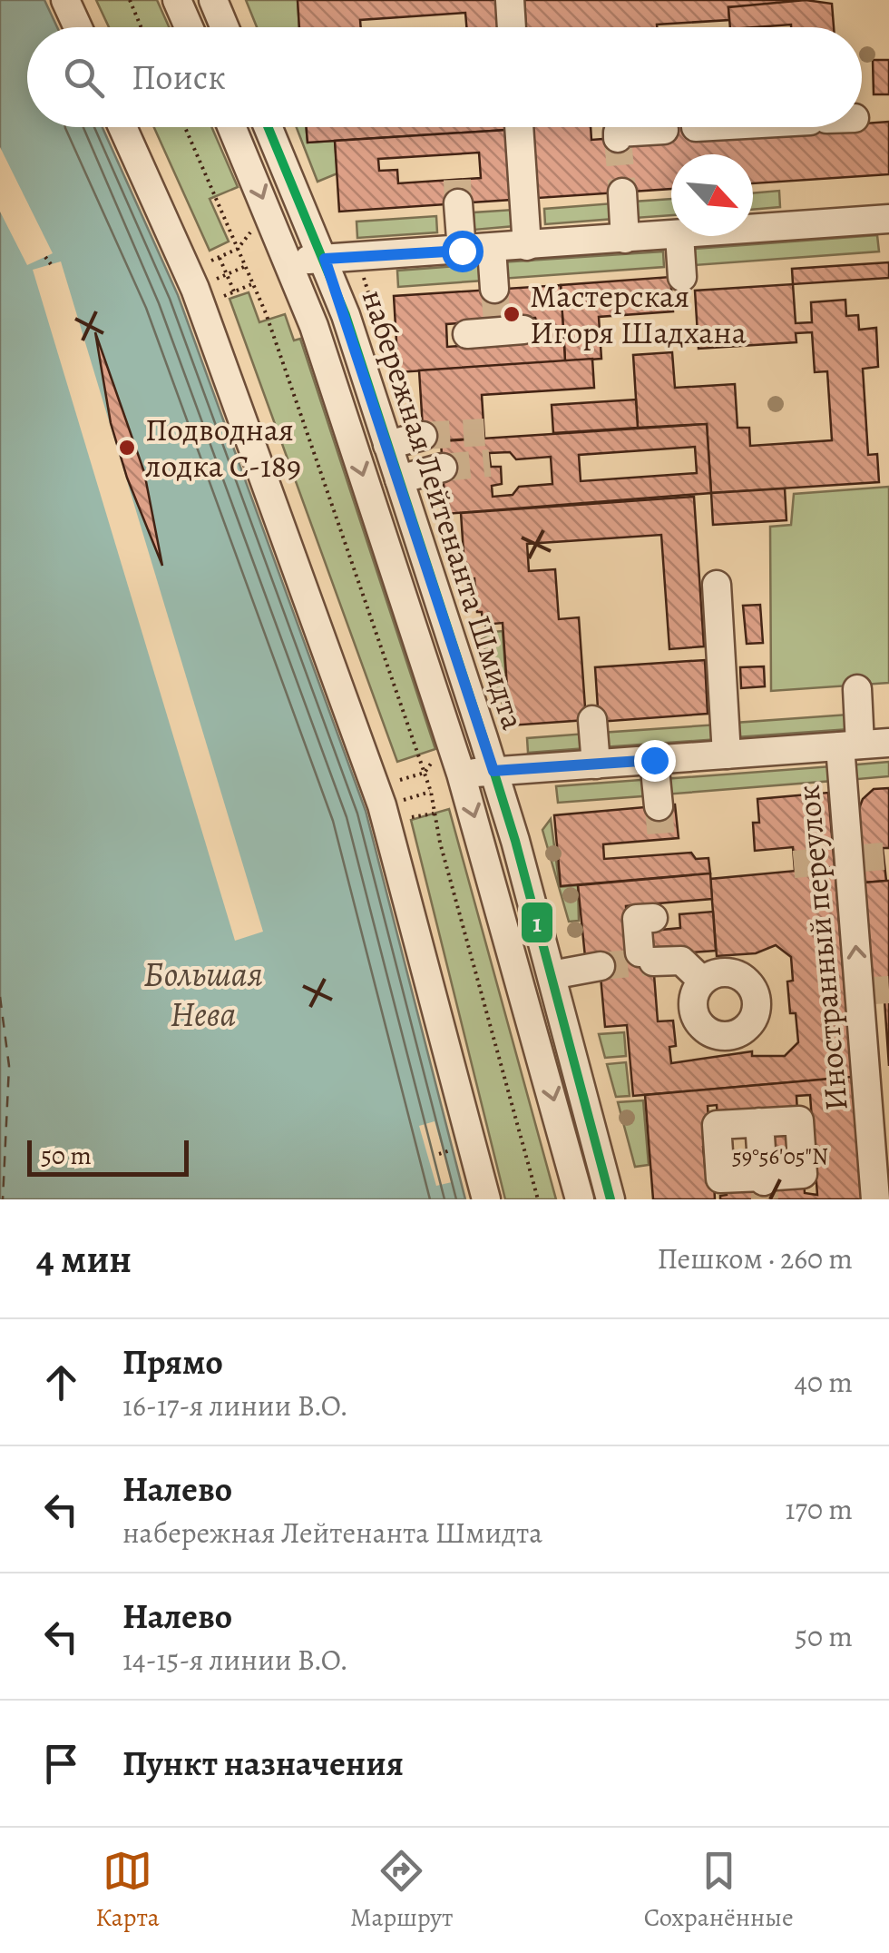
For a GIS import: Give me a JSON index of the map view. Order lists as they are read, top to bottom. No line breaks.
{"streets":{"street":["набережная Лейтенанта Шмидта","Иностранный переулок"]},"one_way":["Иностранный переулок"],"water":["Большая Нева"],"places":["Мастерская Игоря Шадхана","Подводная лодка С-189"],"lines":["transit line 1"],"scale_bar":"50 m","north":"bottom right","page":{"search":"Поиск","scale":"50 m","heading":["4 мин","Пешком · 260 m"],"list":[["Прямо","16-17-я линии В.О.","40 m"],["Налево","набережная Лейтенанта Шмидта","170 m"],["Налево","14-15-я линии В.О.","50 m"],"Пункт назначения"],"nav":["Карта","Маршрут","Сохранённые"]},"coordinates":["59°56'05\"N"]}
